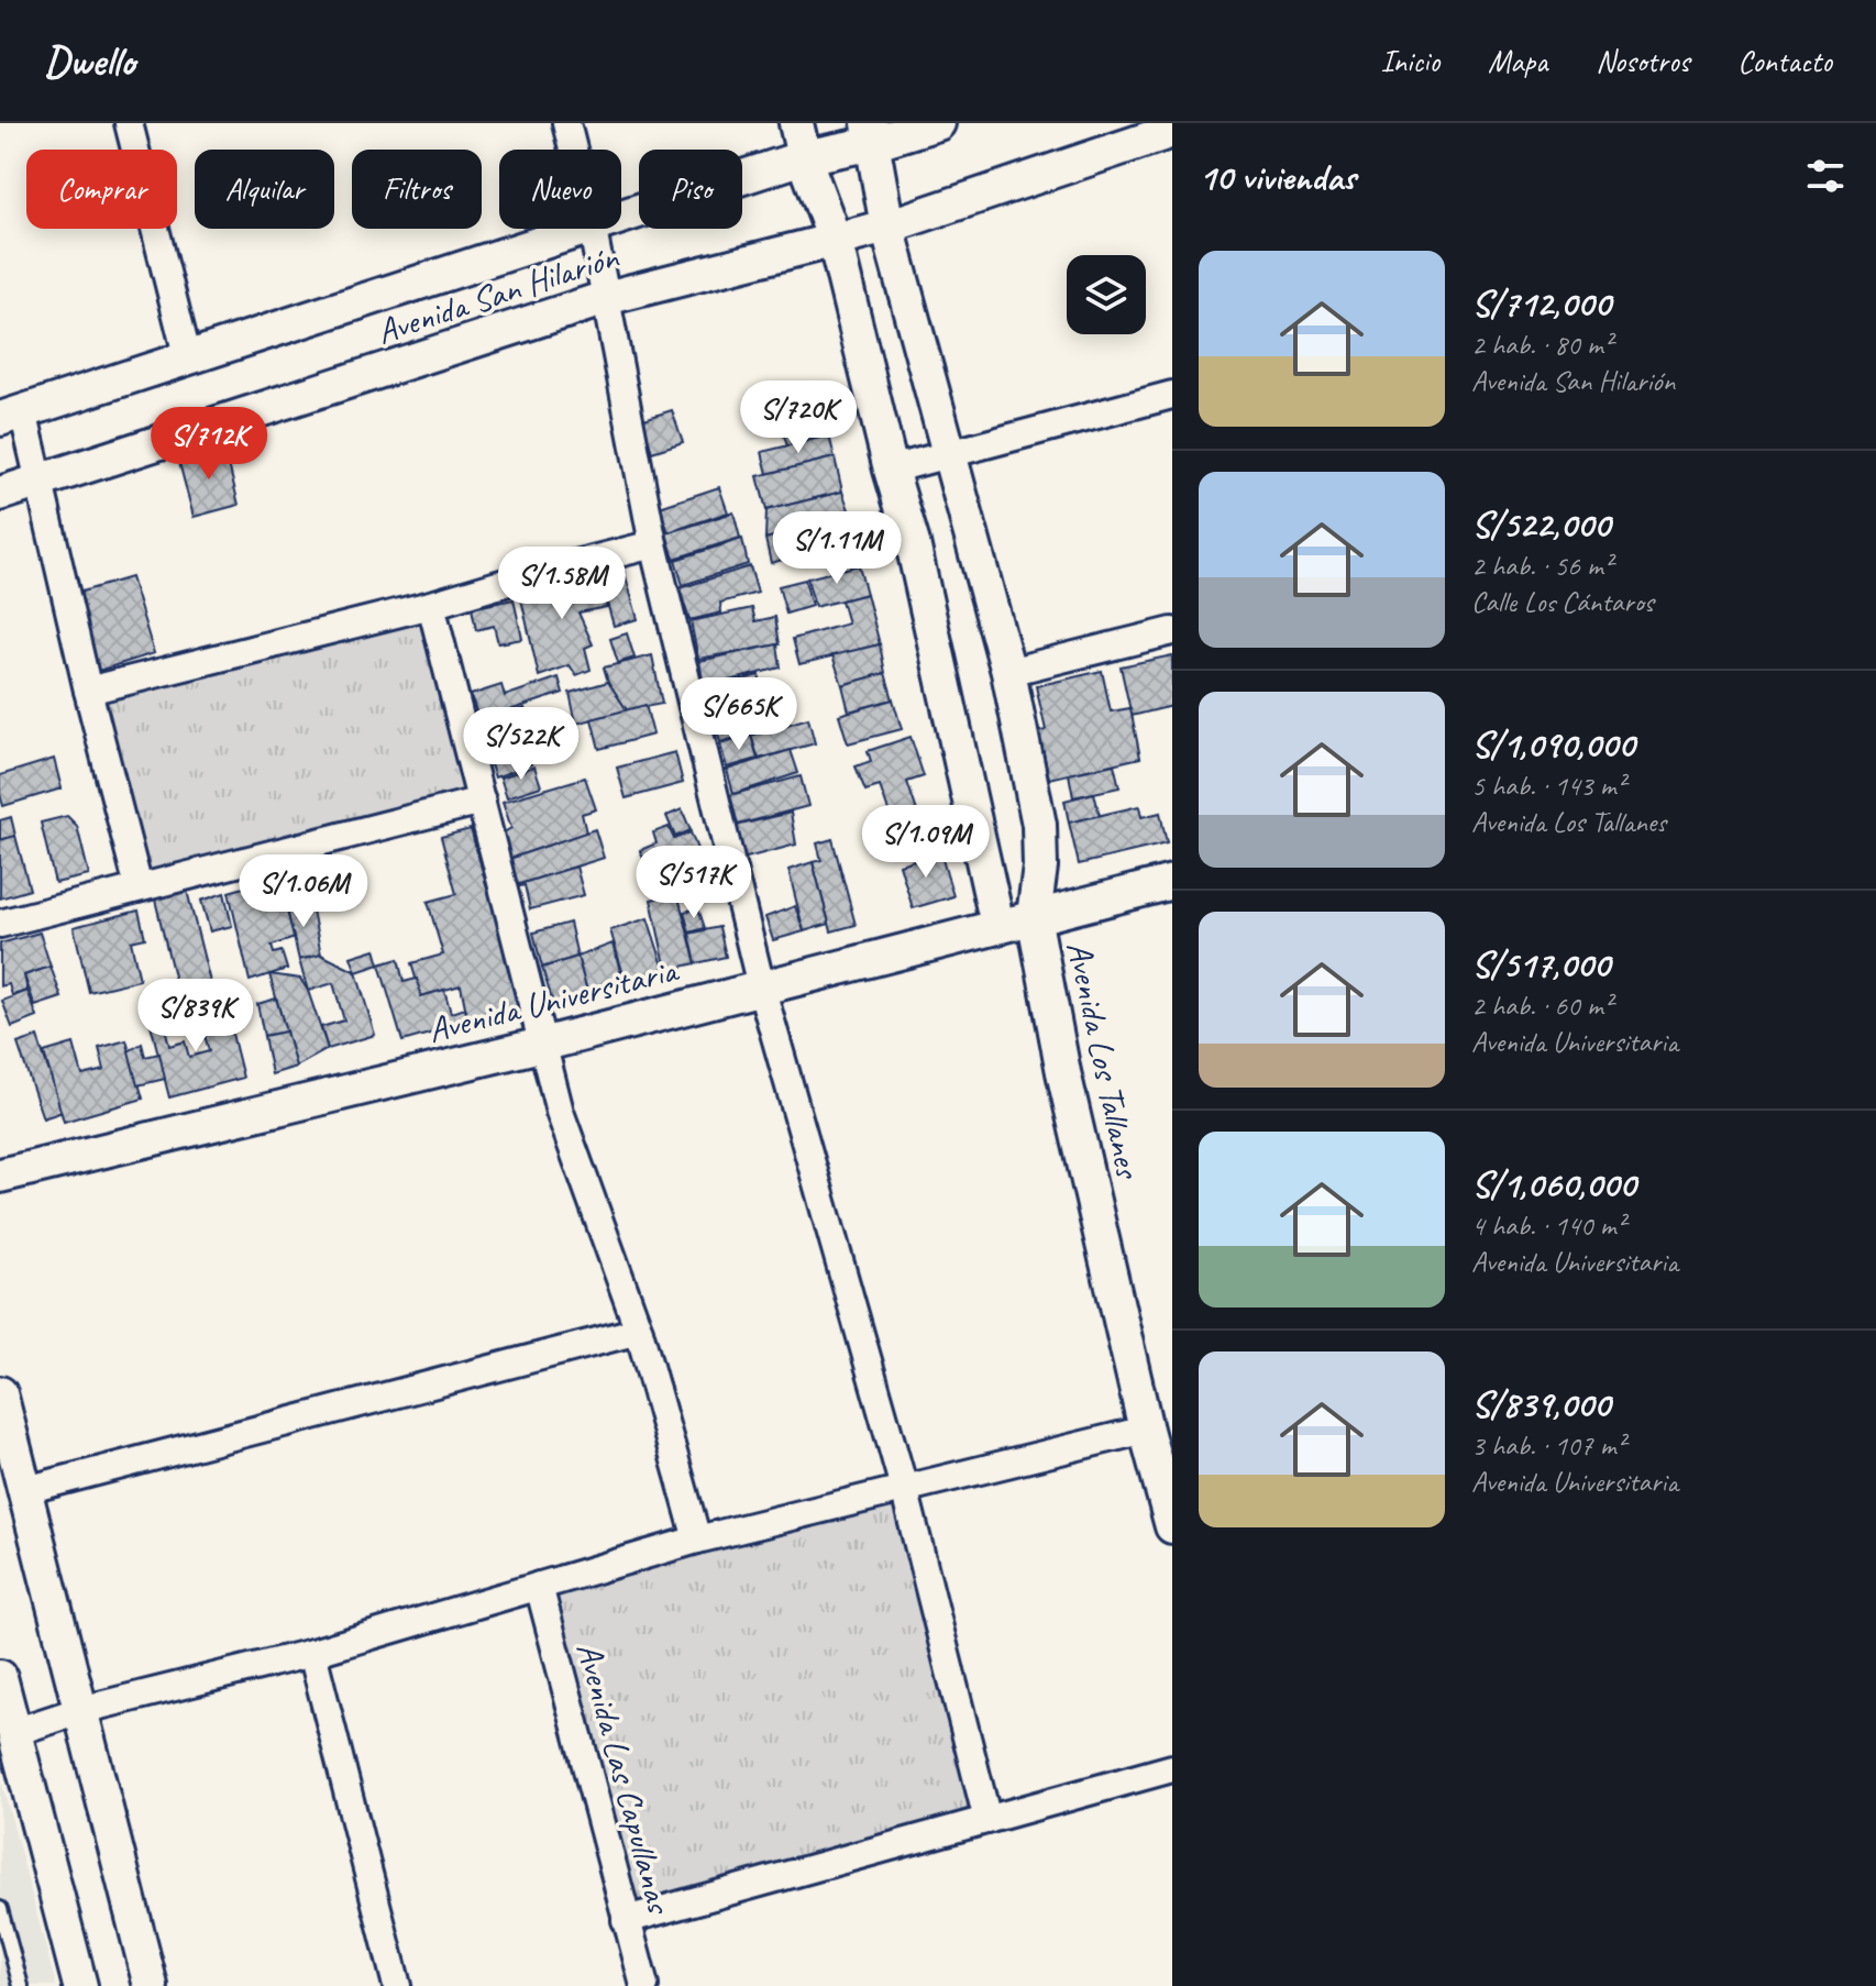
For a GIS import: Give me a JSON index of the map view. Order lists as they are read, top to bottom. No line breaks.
{"streets":{"street":["Avenida San Hilarión","Avenida Universitaria","Avenida Los Tallanes","Avenida Las Capullanas"]},"crossings":[["Avenida San Hilarión","Avenida Los Tallanes"],["Avenida Universitaria","Avenida Los Tallanes"]],"page":{"header":"Dwello","nav":["Inicio","Mapa","Nosotros","Contacto"],"heading":"10 viviendas","chip":["Comprar","Alquilar","Filtros","Nuevo","Piso"],"list":[{"name":"S/712,000","note":"2 hab. · 80 m² · Avenida San Hilarión"},{"name":"S/522,000","note":"2 hab. · 56 m² · Calle Los Cántaros"},{"name":"S/1,090,000","note":"5 hab. · 143 m² · Avenida Los Tallanes"},{"name":"S/517,000","note":"2 hab. · 60 m² · Avenida Universitaria"},{"name":"S/1,060,000","note":"4 hab. · 140 m² · Avenida Universitaria"},{"name":"S/839,000","note":"3 hab. · 107 m² · Avenida Universitaria"}],"price":["S/720K","S/712K","S/1.11M","S/1.58M","S/665K","S/522K","S/1.09M","S/517K","S/1.06M","S/839K"]}}
